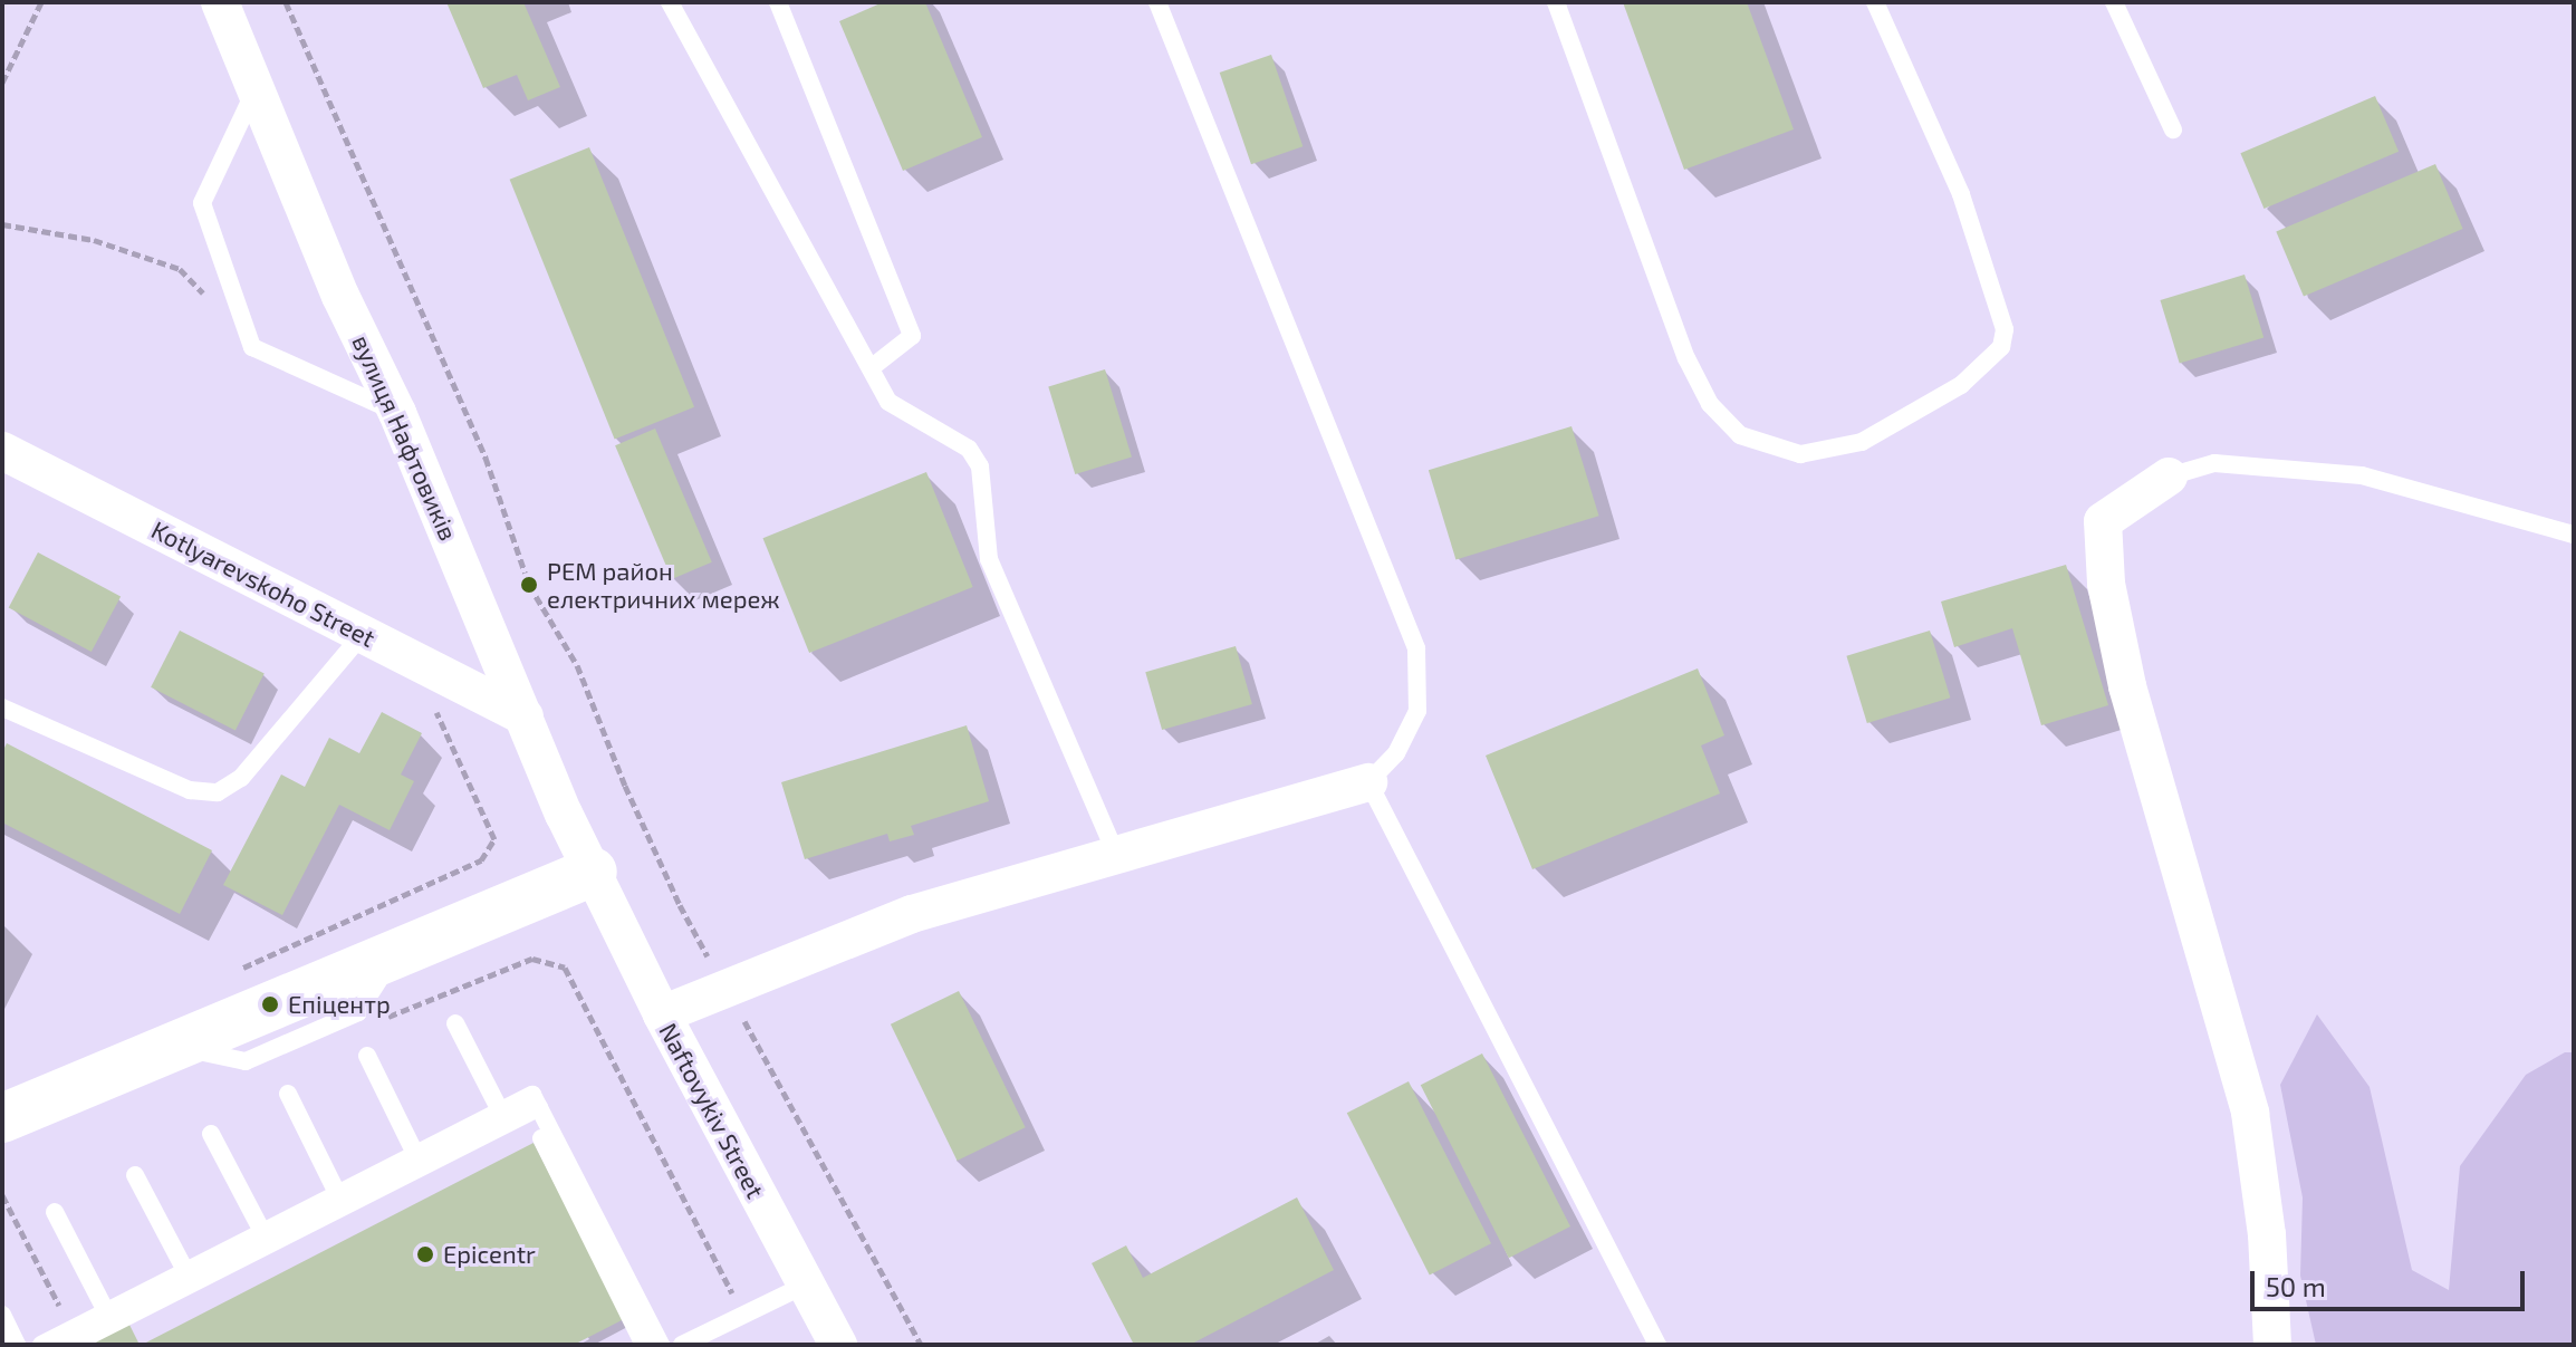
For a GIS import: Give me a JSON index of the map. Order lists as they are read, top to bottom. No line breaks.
{"streets":{"street":["вулиця Нафтовиків","Kotlyarevskoho Street","Naftovykiv Street"]},"crossings":[["вулиця Нафтовиків","Kotlyarevskoho Street"],["вулиця Нафтовиків","Naftovykiv Street"]],"places":["РЕМ район електричних мереж","Епіцентр","Epicentr"],"scale_bar":"50 m"}
